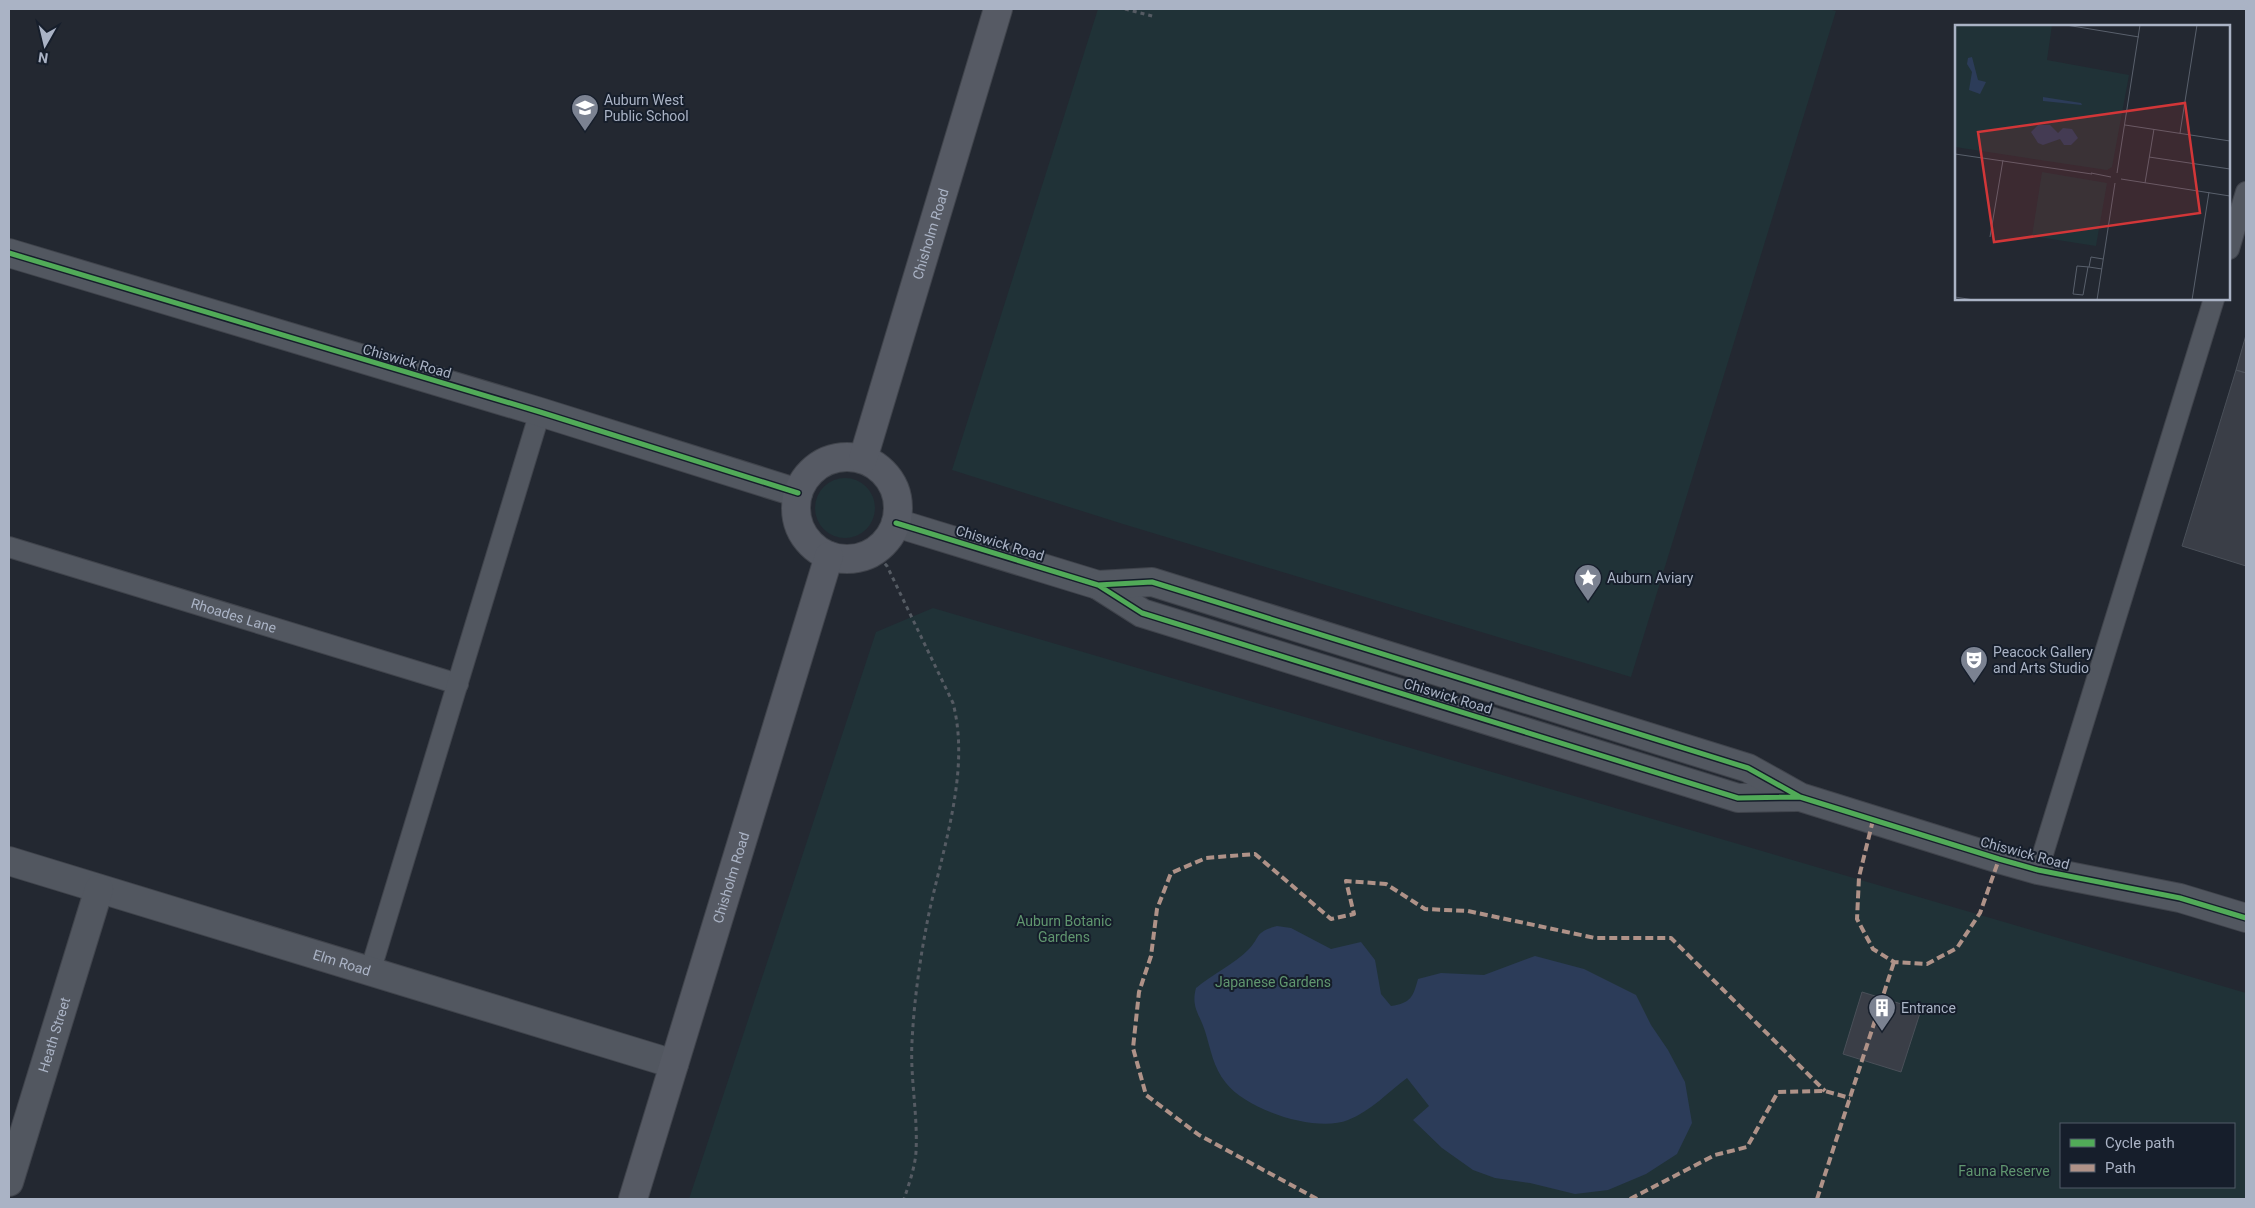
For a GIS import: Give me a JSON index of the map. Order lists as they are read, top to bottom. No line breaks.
{"streets":{"main road":["Chisholm Road"],"street":["Chiswick Road","Elm Road","Heath Street"],"lane":["Rhoades Lane"]},"crossings":[["Chisholm Road","Chiswick Road"],["Chisholm Road","Elm Road"],["Elm Road","Heath Street"]],"parks":["Auburn Botanic Gardens","Japanese Gardens","Fauna Reserve"],"places":{"school or university":["Auburn West Public School"],"place":["Auburn Aviary"],"theatre":["Peacock Gallery and Arts Studio"],"building":["Entrance"]},"legend":["Cycle path","Path"],"north":"bottom"}
